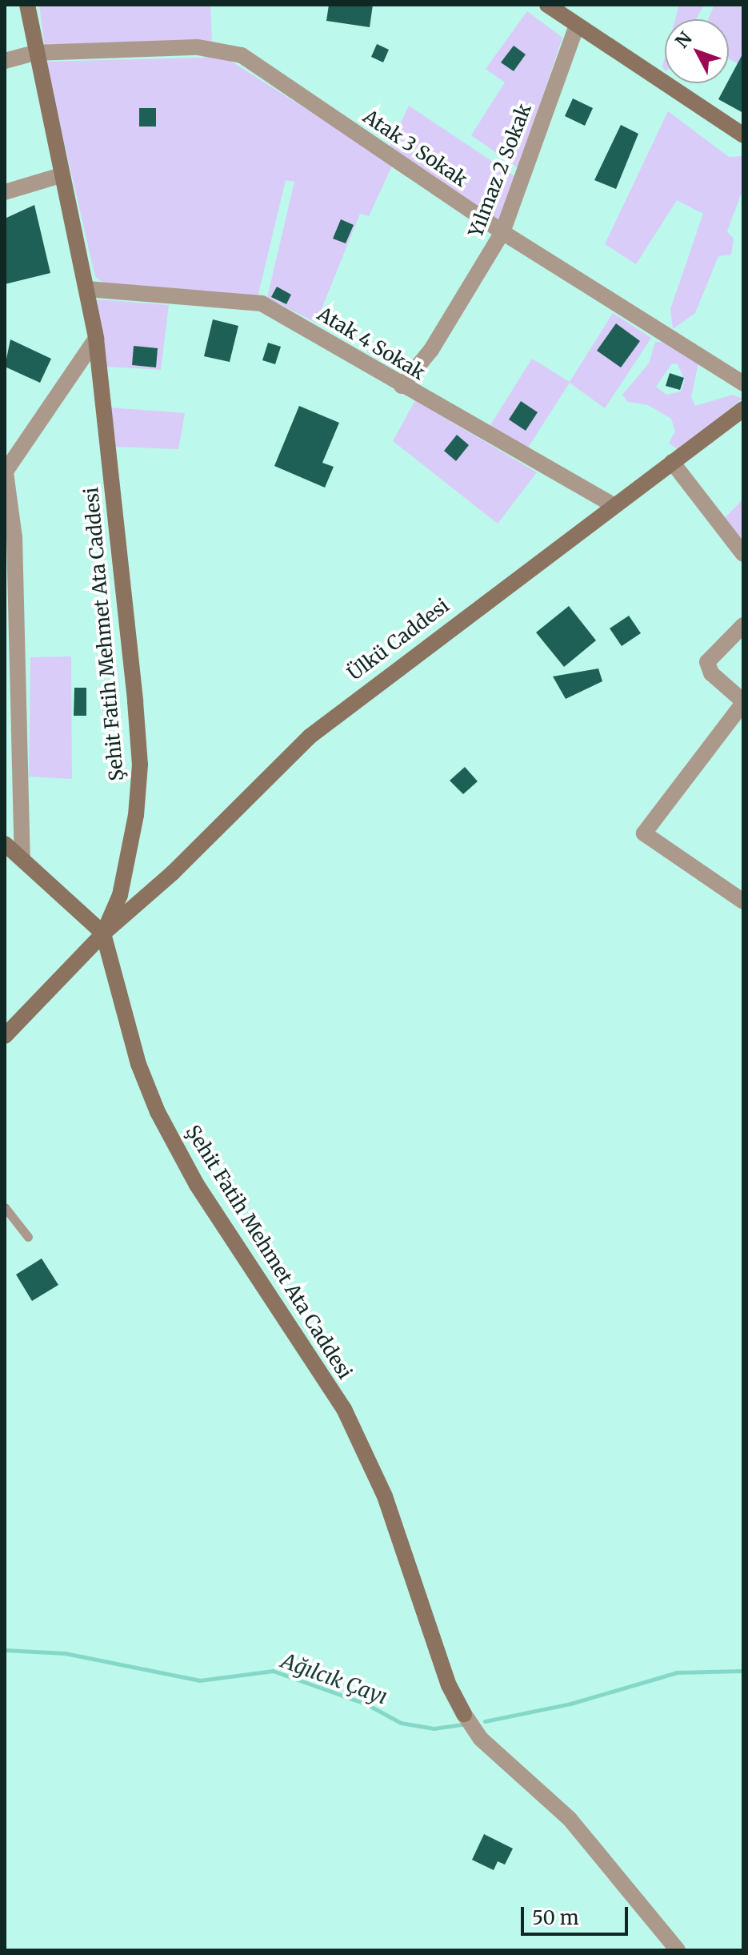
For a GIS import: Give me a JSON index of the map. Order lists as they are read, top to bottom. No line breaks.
{"streets":{"street":["Atak 3 Sokak","Yılmaz 2 Sokak","Atak 4 Sokak","Şehit Fatih Mehmet Ata Caddesi","Ülkü Caddesi"]},"crossings":[["Atak 3 Sokak","Yılmaz 2 Sokak"],["Atak 3 Sokak","Şehit Fatih Mehmet Ata Caddesi"],["Yılmaz 2 Sokak","Atak 4 Sokak"],["Atak 4 Sokak","Şehit Fatih Mehmet Ata Caddesi"],["Atak 4 Sokak","Ülkü Caddesi"],["Şehit Fatih Mehmet Ata Caddesi","Ülkü Caddesi"]],"water":["Ağılcık Çayı"],"scale_bar":"50 m","north":"top left"}
